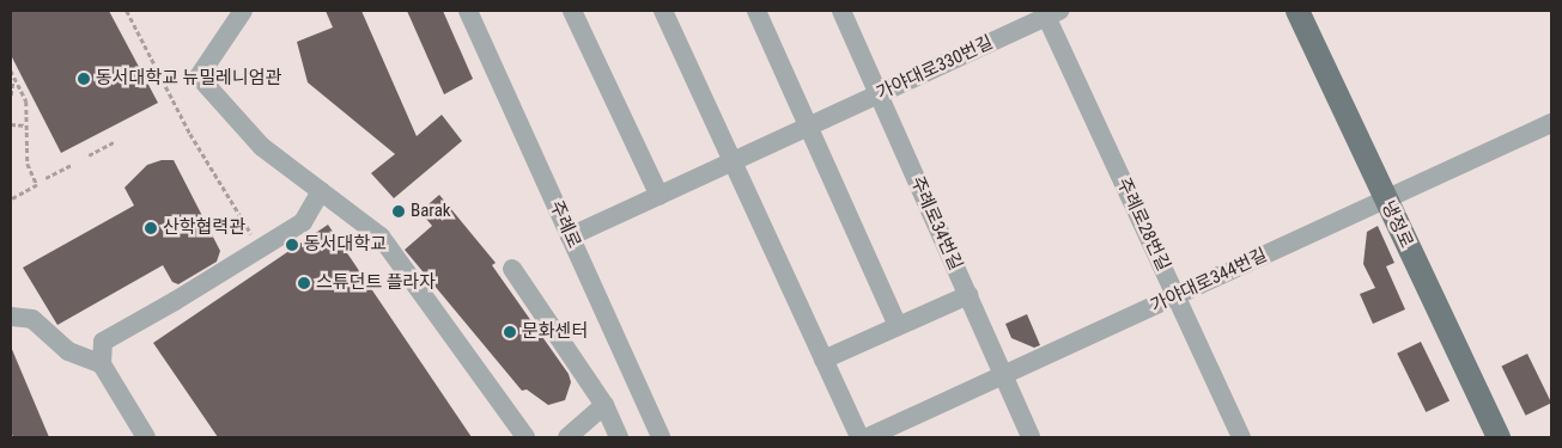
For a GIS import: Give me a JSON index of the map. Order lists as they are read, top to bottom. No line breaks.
{"streets":{"main road":["냉정로"],"street":["가야대로330번길","주례로34번길","주례로","주례로28번길","가야대로344번길"]},"crossings":[["가야대로330번길","주례로34번길"],["가야대로330번길","주례로"],["가야대로330번길","주례로28번길"],["주례로34번길","가야대로344번길"],["주례로28번길","가야대로344번길"],["냉정로","가야대로344번길"]],"places":["동서대학교 뉴밀레니엄관","Barak","산학협력관","동서대학교","스튜던트 플라자","문화센터"]}
